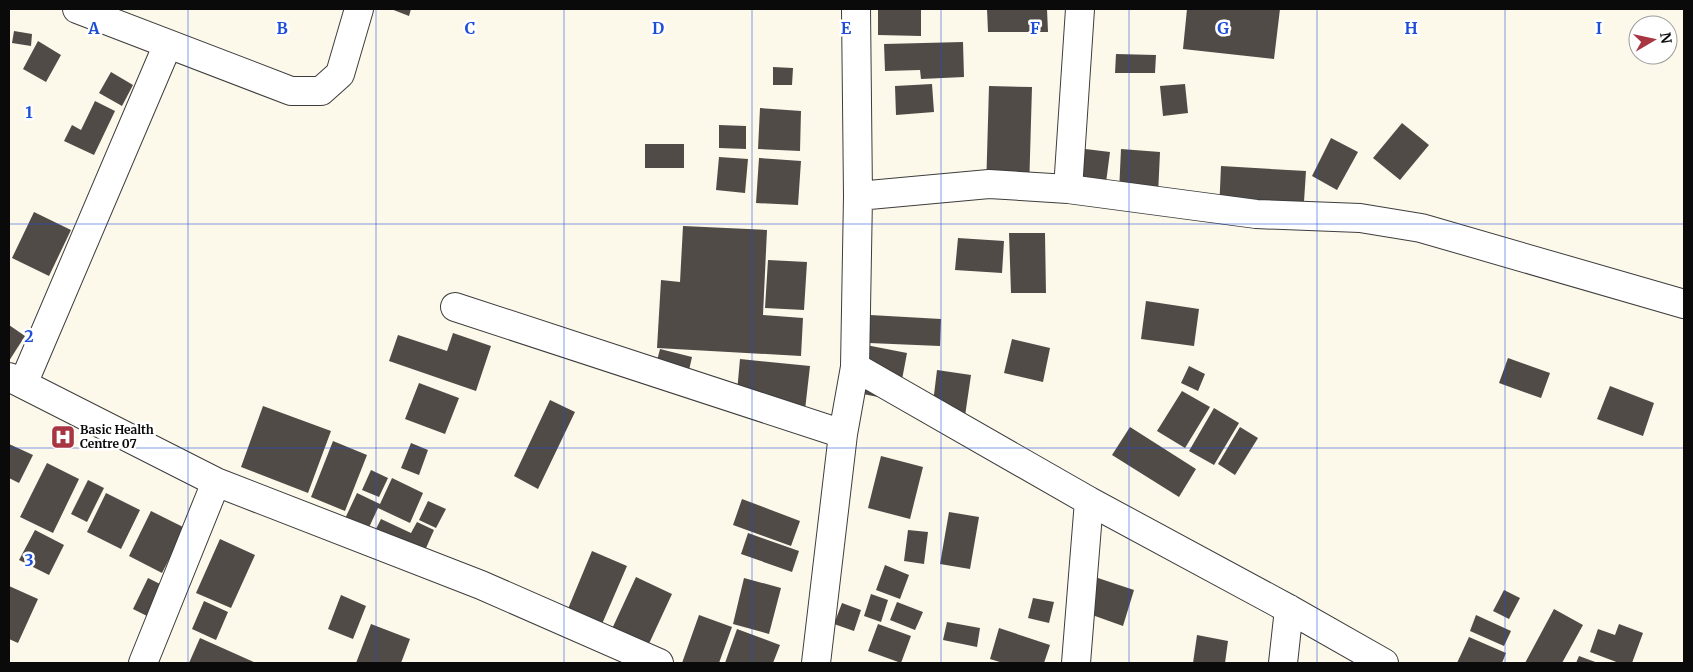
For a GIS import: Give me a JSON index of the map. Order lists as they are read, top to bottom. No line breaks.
{"places":{"hospital":["Basic Health Centre 07"]},"north":"right","grid":{"columns":["A","B","C","D","E","F","G","H","I"],"rows":["1","2","3"]}}
